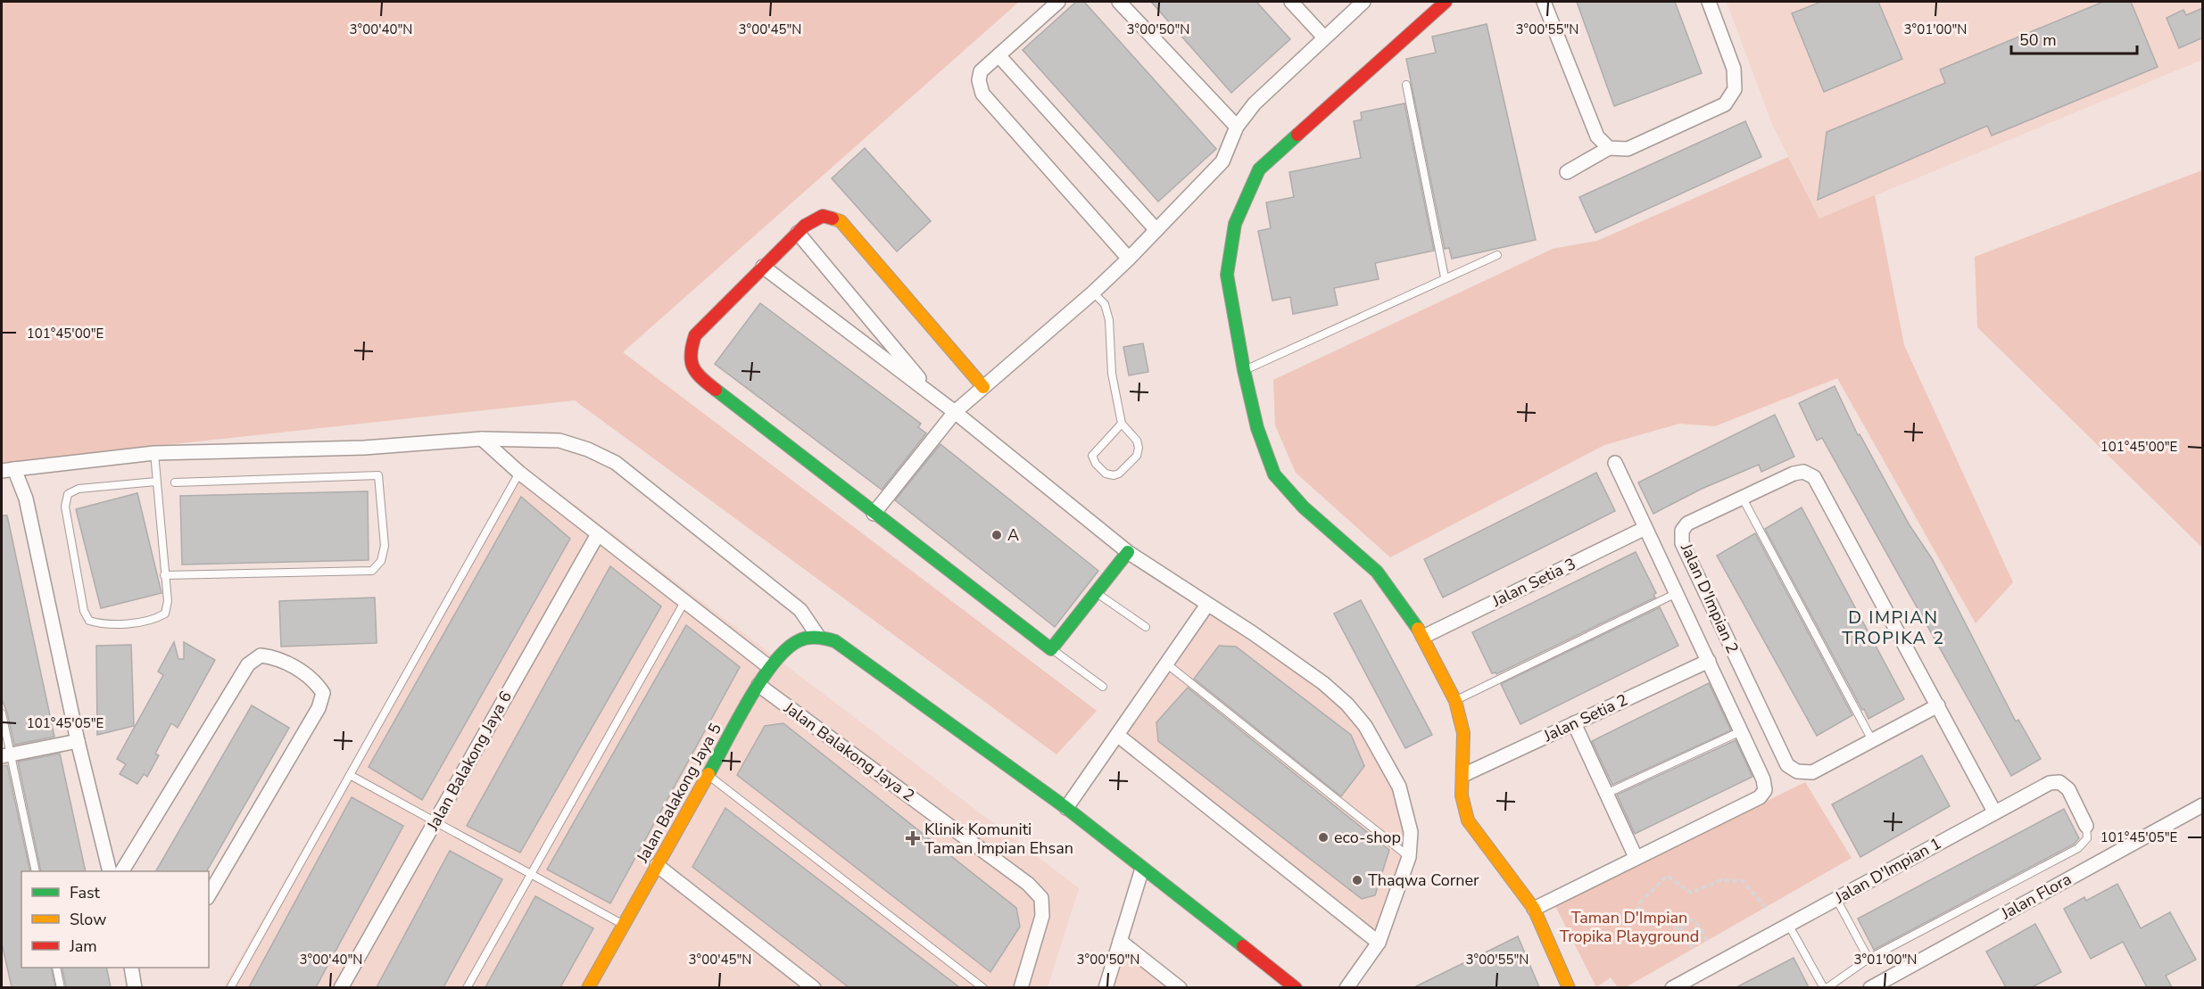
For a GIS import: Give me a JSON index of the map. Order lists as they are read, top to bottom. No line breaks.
{"streets":{"street":["Jalan Setia 3","Jalan D'Impian 2","Jalan Setia 2","Jalan Balakong Jaya 2","Jalan Balakong Jaya 6","Jalan Balakong Jaya 5","Jalan D'Impian 1","Jalan Flora"]},"crossings":[["Jalan D'Impian 2","Jalan D'Impian 1"],["Jalan Balakong Jaya 2","Jalan Balakong Jaya 5"]],"districts":["D IMPIAN TROPIKA 2"],"parks":["Taman D'Impian Tropika Playground"],"places":{"other":["A","eco-shop","Thaqwa Corner"],"health":["Klinik Komuniti Taman Impian Ehsan"]},"legend":["Fast","Slow","Jam"],"scale_bar":"50 m","coordinates":["3°00'40\"N","3°00'45\"N","3°00'50\"N","3°00'55\"N","3°01'00\"N","101°45'00\"E","101°45'05\"E"]}
